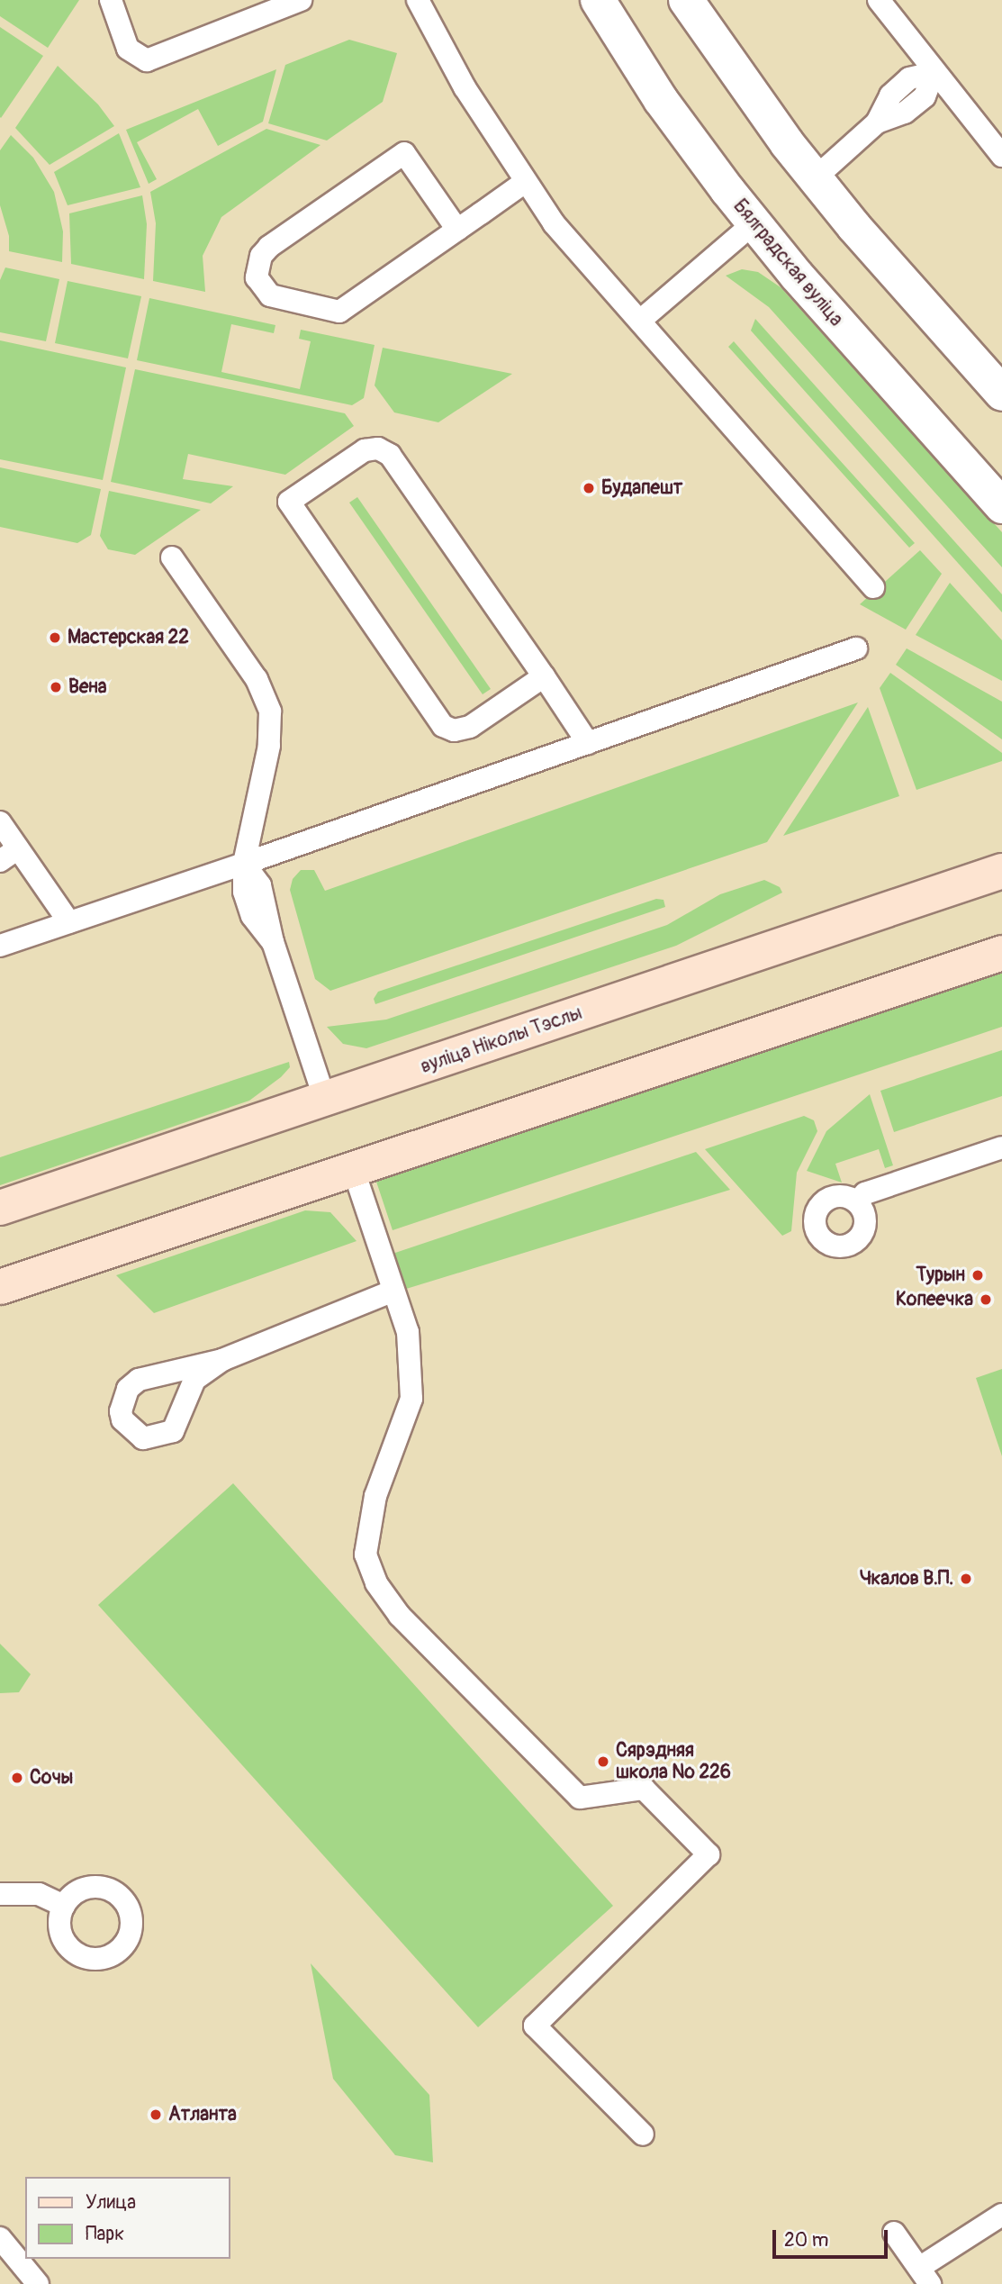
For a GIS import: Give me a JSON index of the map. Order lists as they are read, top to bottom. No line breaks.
{"streets":{"main road":["вуліца Ніколы Тэслы"],"street":["Бялградская вуліца"]},"places":["Будапешт","Мастерская 22","Вена","Турын","Копеечка","Чкалов В.П.","Сярэдняя школа № 226","Сочы","Атланта"],"legend":["Улица","Парк"],"scale_bar":"20 m"}
